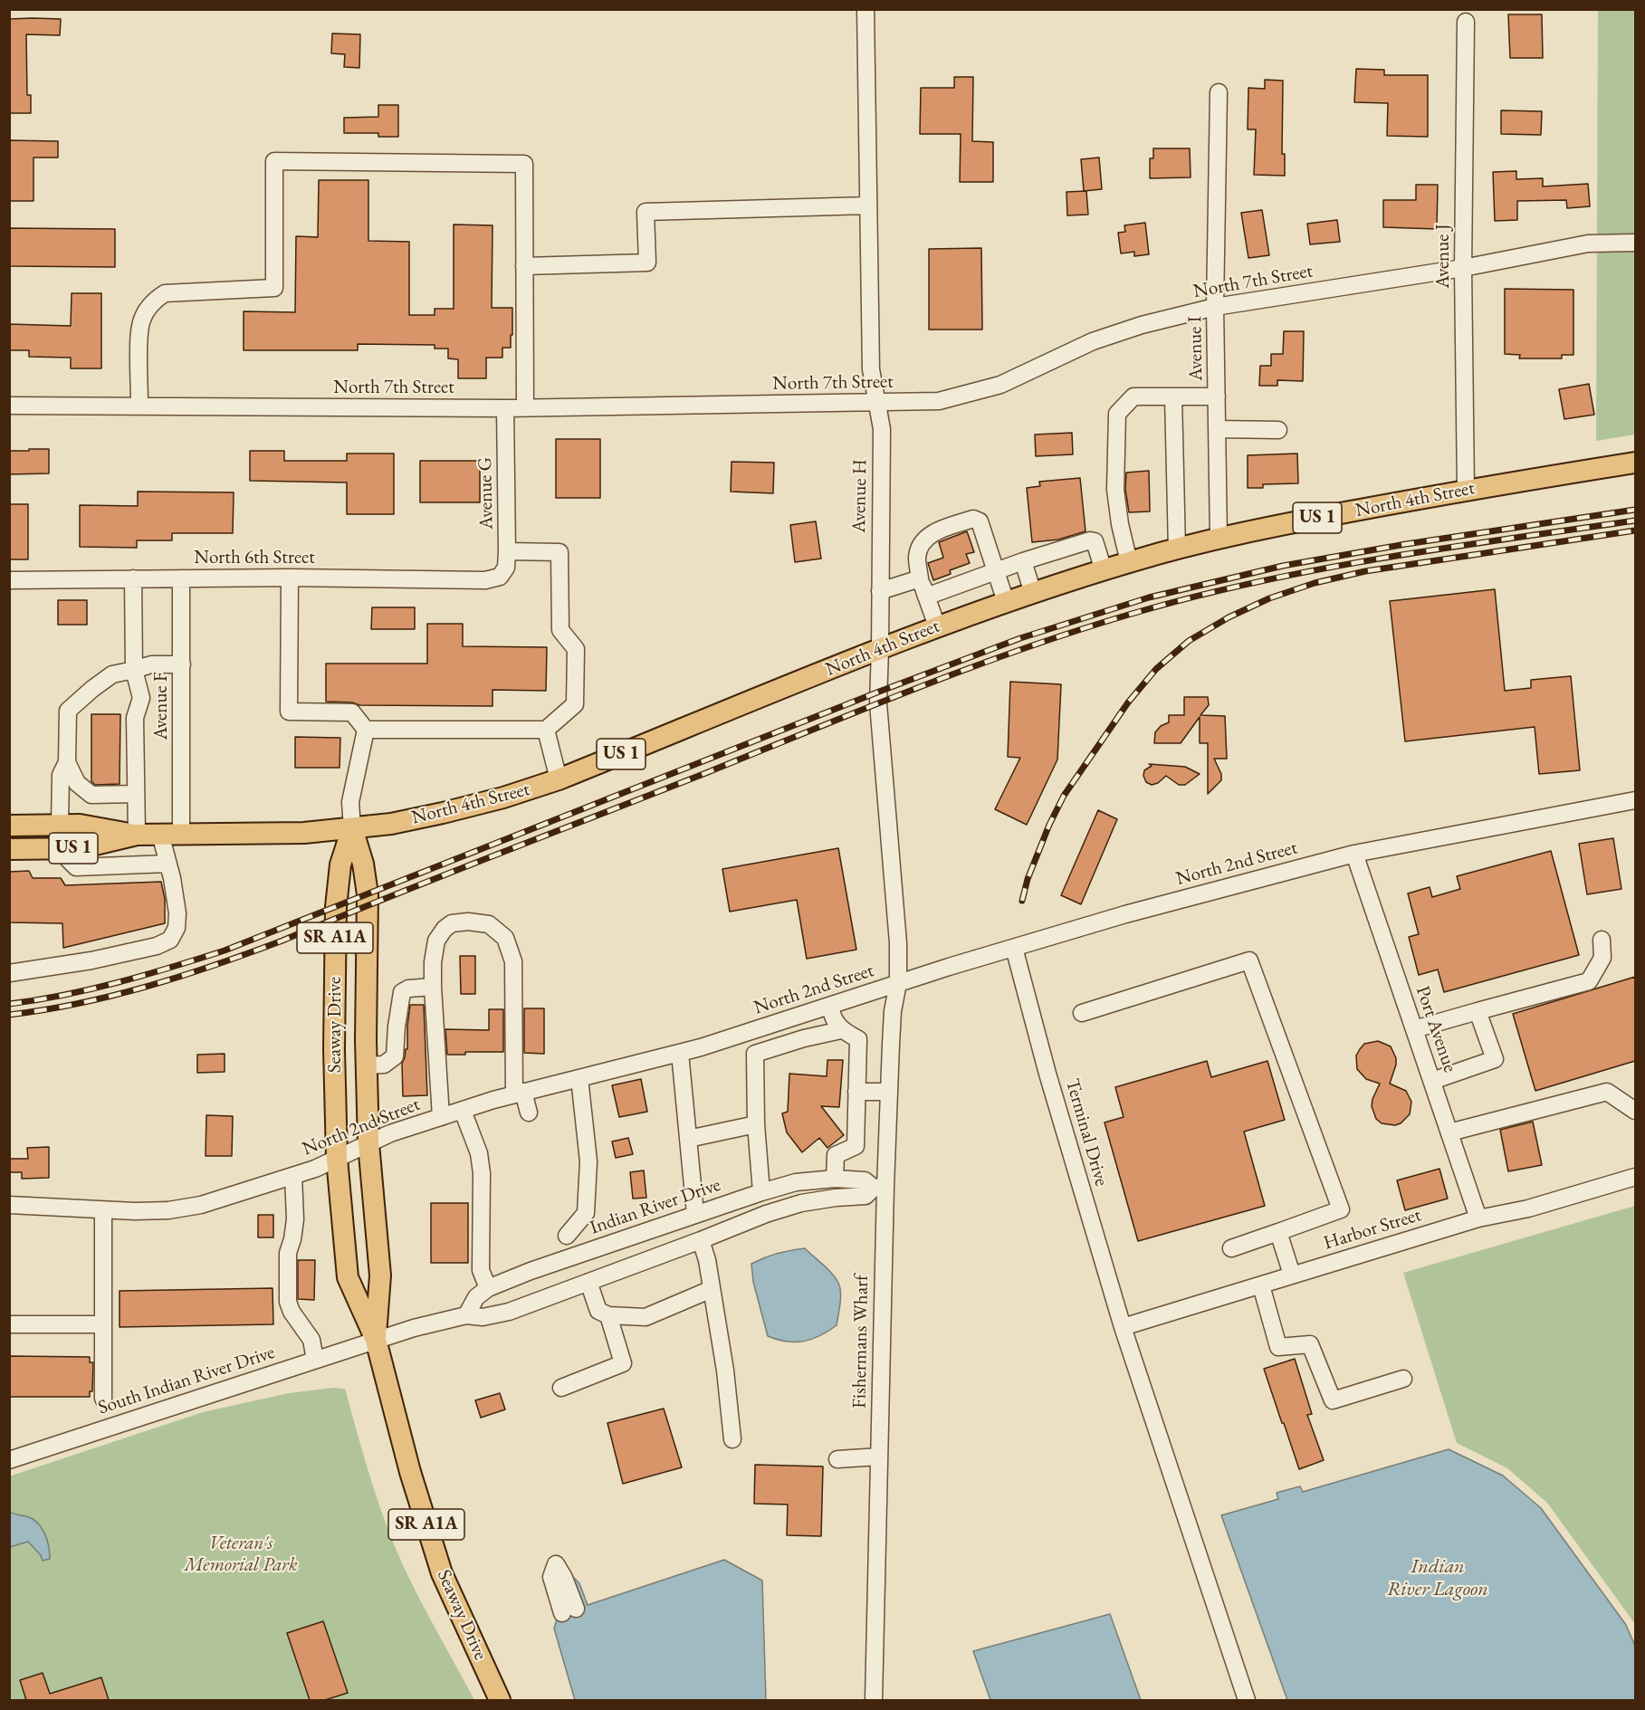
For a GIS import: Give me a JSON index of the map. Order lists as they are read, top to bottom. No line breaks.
{"streets":{"main road":["North 4th Street","US 1","SR A1A","Seaway Drive"],"street":["Avenue J","North 7th Street","Avenue I","Avenue G","Avenue H","North 6th Street","Avenue F","North 2nd Street","Port Avenue","Terminal Drive","Indian River Drive","Harbor Street","Fishermans Wharf","South Indian River Drive"]},"crossings":[["Avenue J","North 7th Street"],["Avenue J","North 4th Street"],["North 7th Street","Avenue I"],["North 7th Street","Avenue G"],["North 7th Street","Avenue H"],["Avenue I","North 4th Street"],["Avenue G","North 6th Street"],["Avenue H","North 4th Street"],["Avenue H","North 2nd Street"],["Avenue H","Fishermans Wharf"],["North 4th Street","Avenue F"],["North 4th Street","Seaway Drive"],["North 6th Street","Avenue F"],["North 2nd Street","Seaway Drive"],["North 2nd Street","Port Avenue"],["North 2nd Street","Terminal Drive"],["North 2nd Street","Fishermans Wharf"],["Seaway Drive","South Indian River Drive"],["Port Avenue","Harbor Street"],["Terminal Drive","Harbor Street"],["Indian River Drive","Fishermans Wharf"]],"water":["Indian River Lagoon"],"parks":["Veteran's Memorial Park"]}
